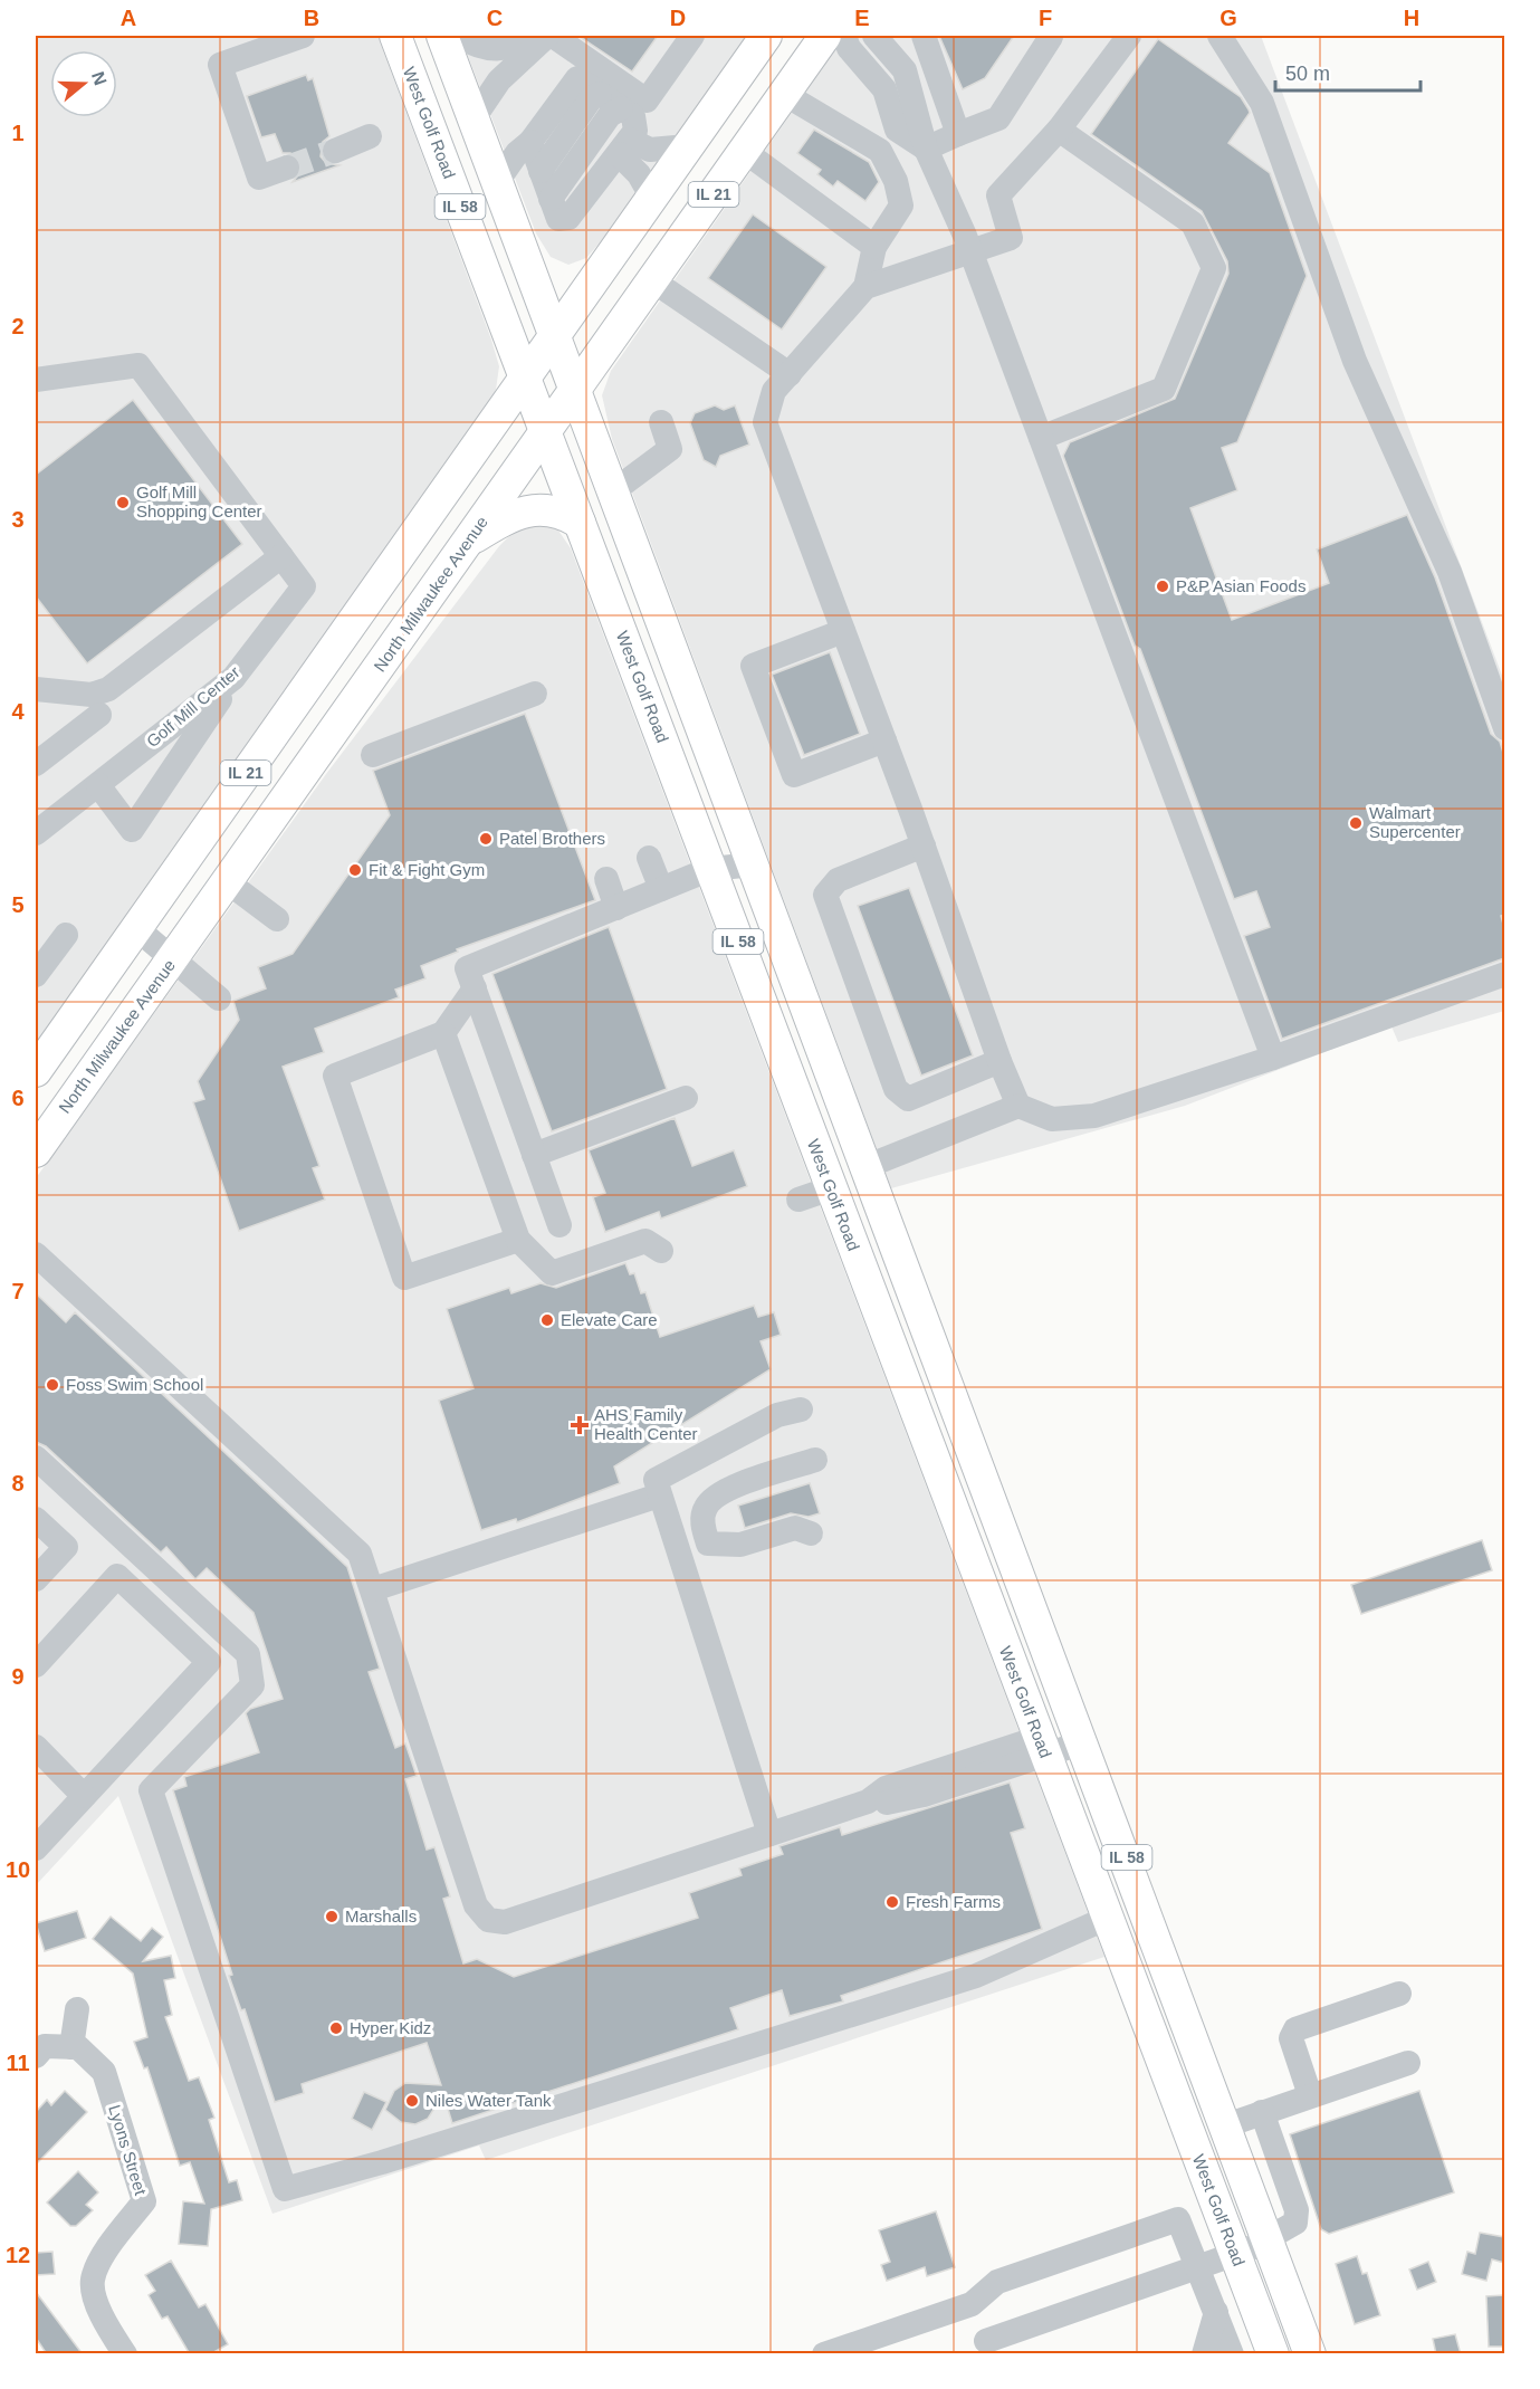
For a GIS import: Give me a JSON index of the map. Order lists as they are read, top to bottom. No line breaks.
{"streets":{"main road":["West Golf Road","IL 21","IL 58","North Milwaukee Avenue"],"street":["Golf Mill Center","Lyons Street"]},"crossings":[["West Golf Road","IL 21"],["West Golf Road","North Milwaukee Avenue"],["IL 21","IL 58"],["IL 58","North Milwaukee Avenue"]],"places":{"other":["Golf Mill Shopping Center","P&P Asian Foods","Walmart Supercenter","Patel Brothers","Fit & Fight Gym","Elevate Care","Foss Swim School","Fresh Farms","Marshalls","Hyper Kidz","Niles Water Tank"],"health":["AHS Family Health Center"]},"scale_bar":"50 m","north":"right","grid":{"columns":["A","B","C","D","E","F","G","H"],"rows":["1","2","3","4","5","6","7","8","9","10","11","12"]}}
